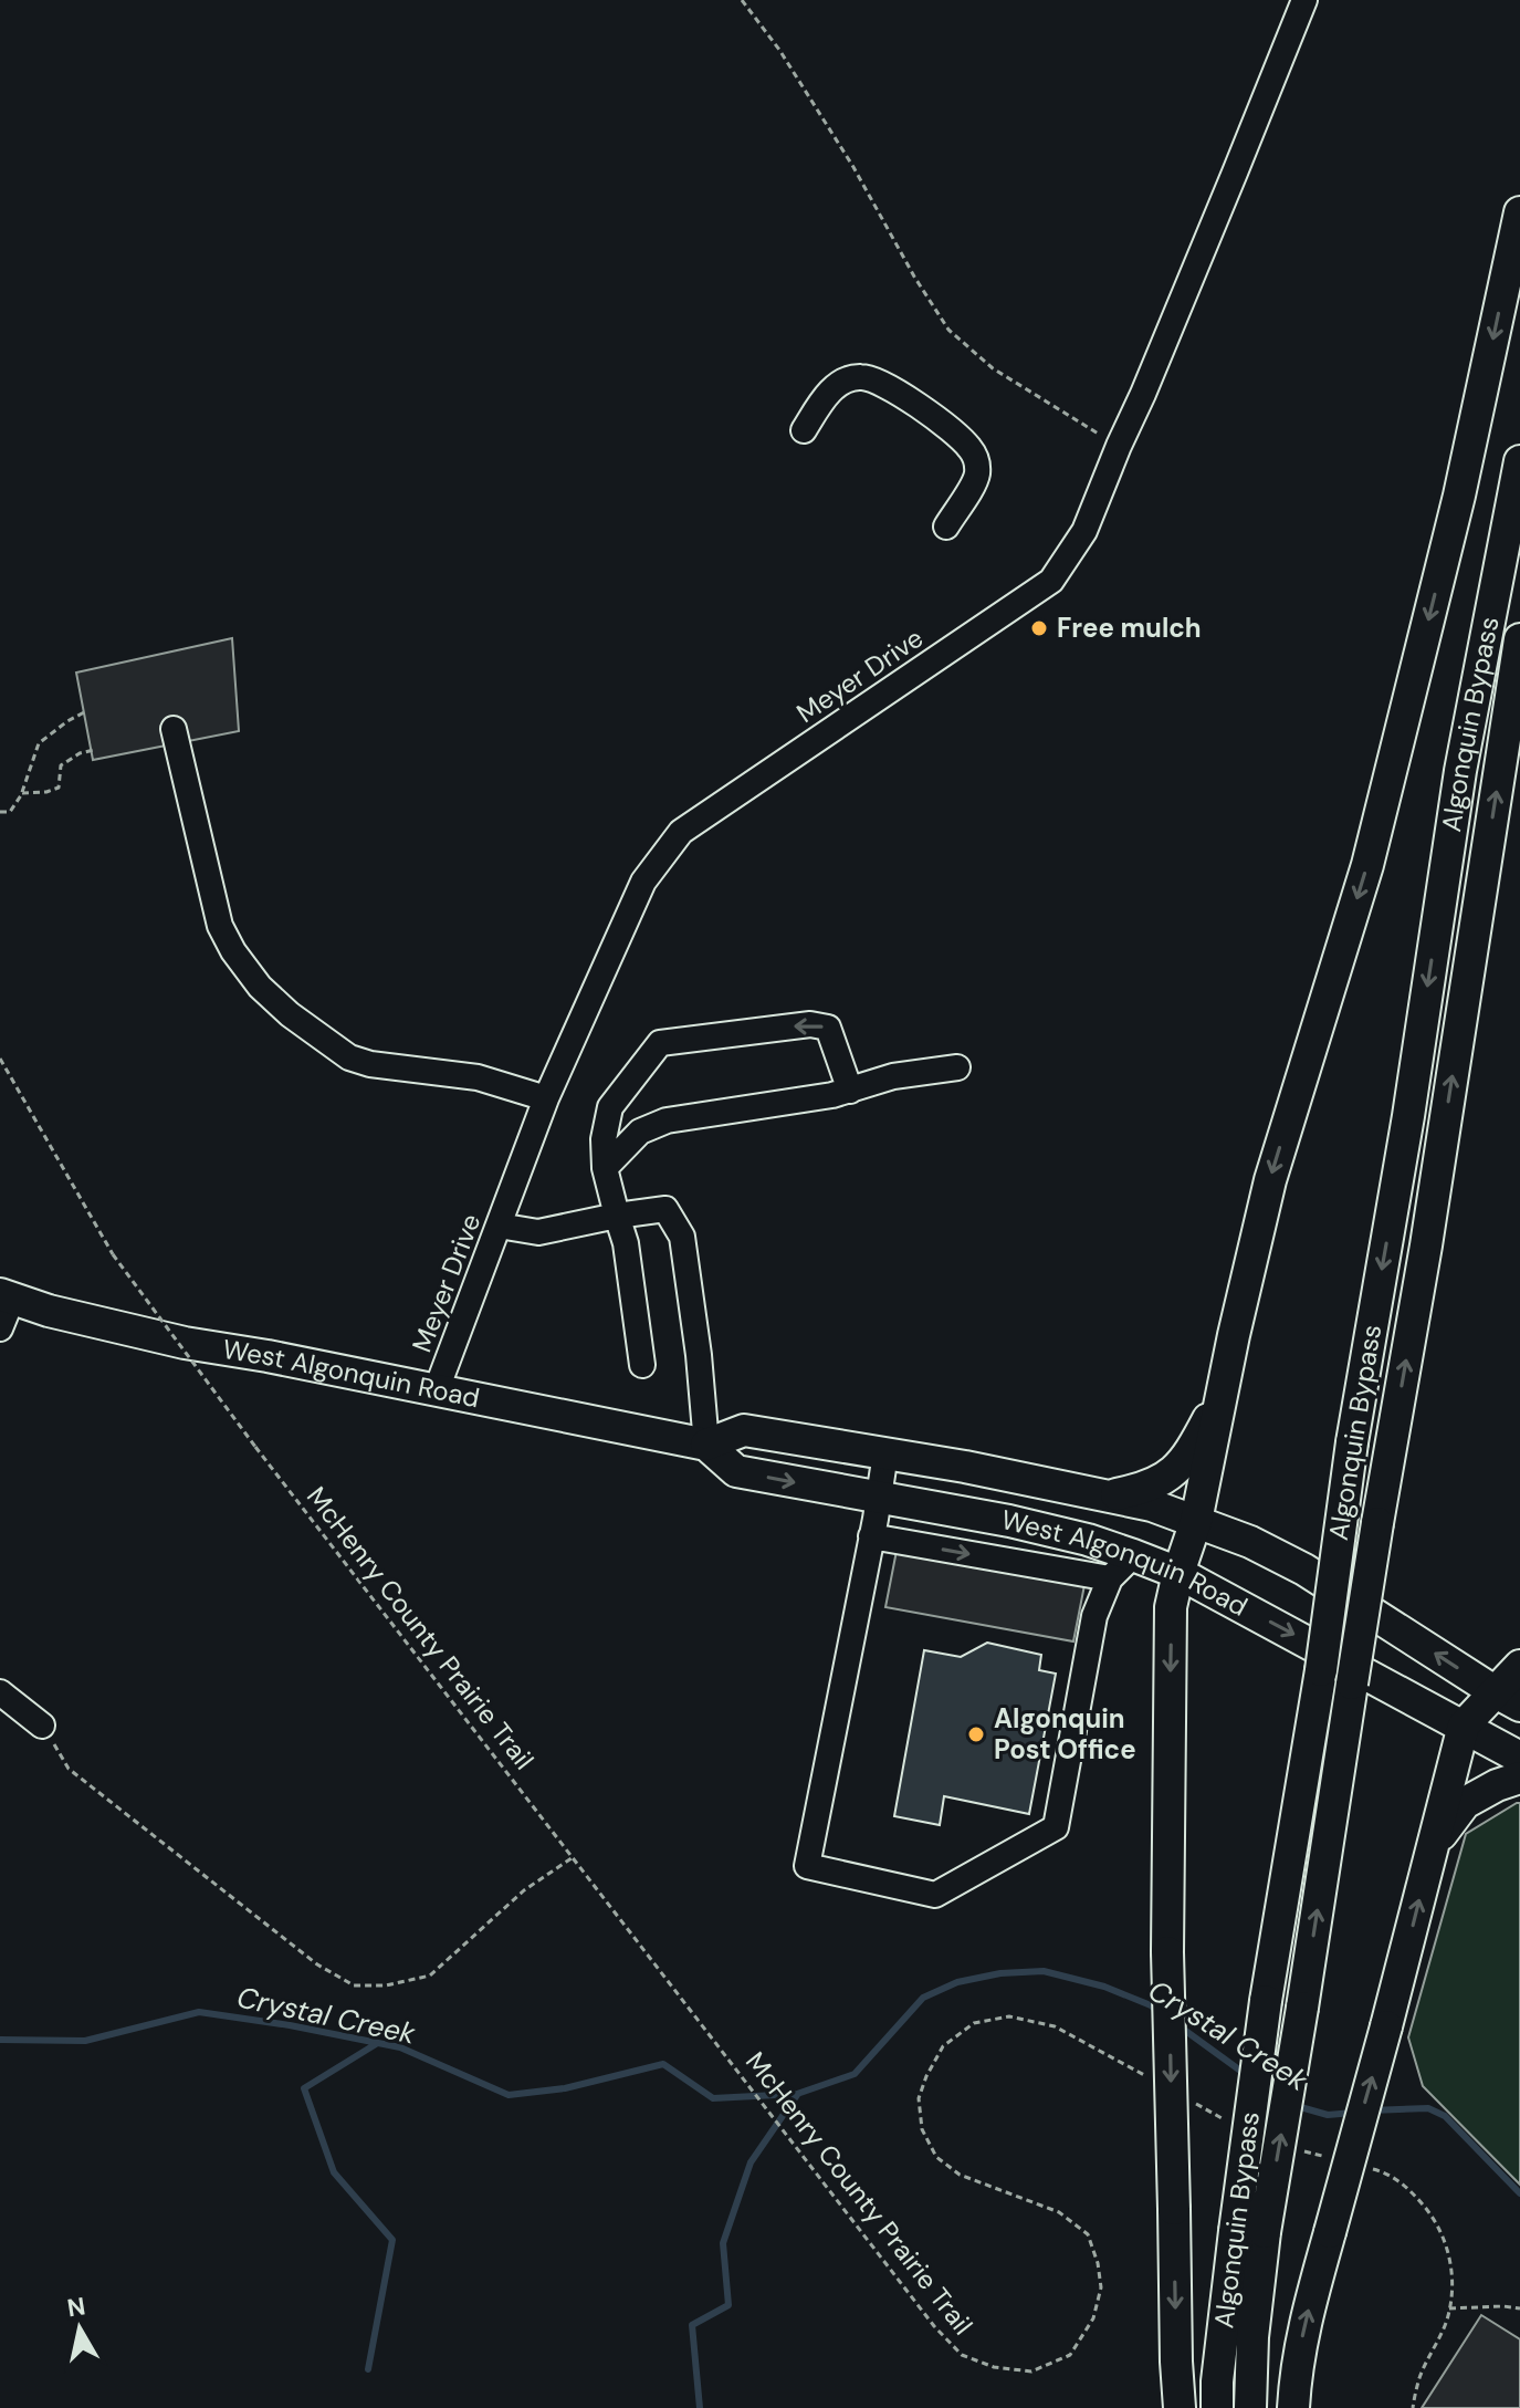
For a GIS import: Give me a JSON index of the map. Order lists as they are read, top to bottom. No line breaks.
{"streets":{"main road":["Algonquin Bypass","West Algonquin Road"],"street":["Meyer Drive"],"path":["McHenry County Prairie Trail"]},"crossings":[["Meyer Drive","West Algonquin Road"]],"water":["Crystal Creek"],"places":["Free mulch","Algonquin Post Office"],"north":"top"}
